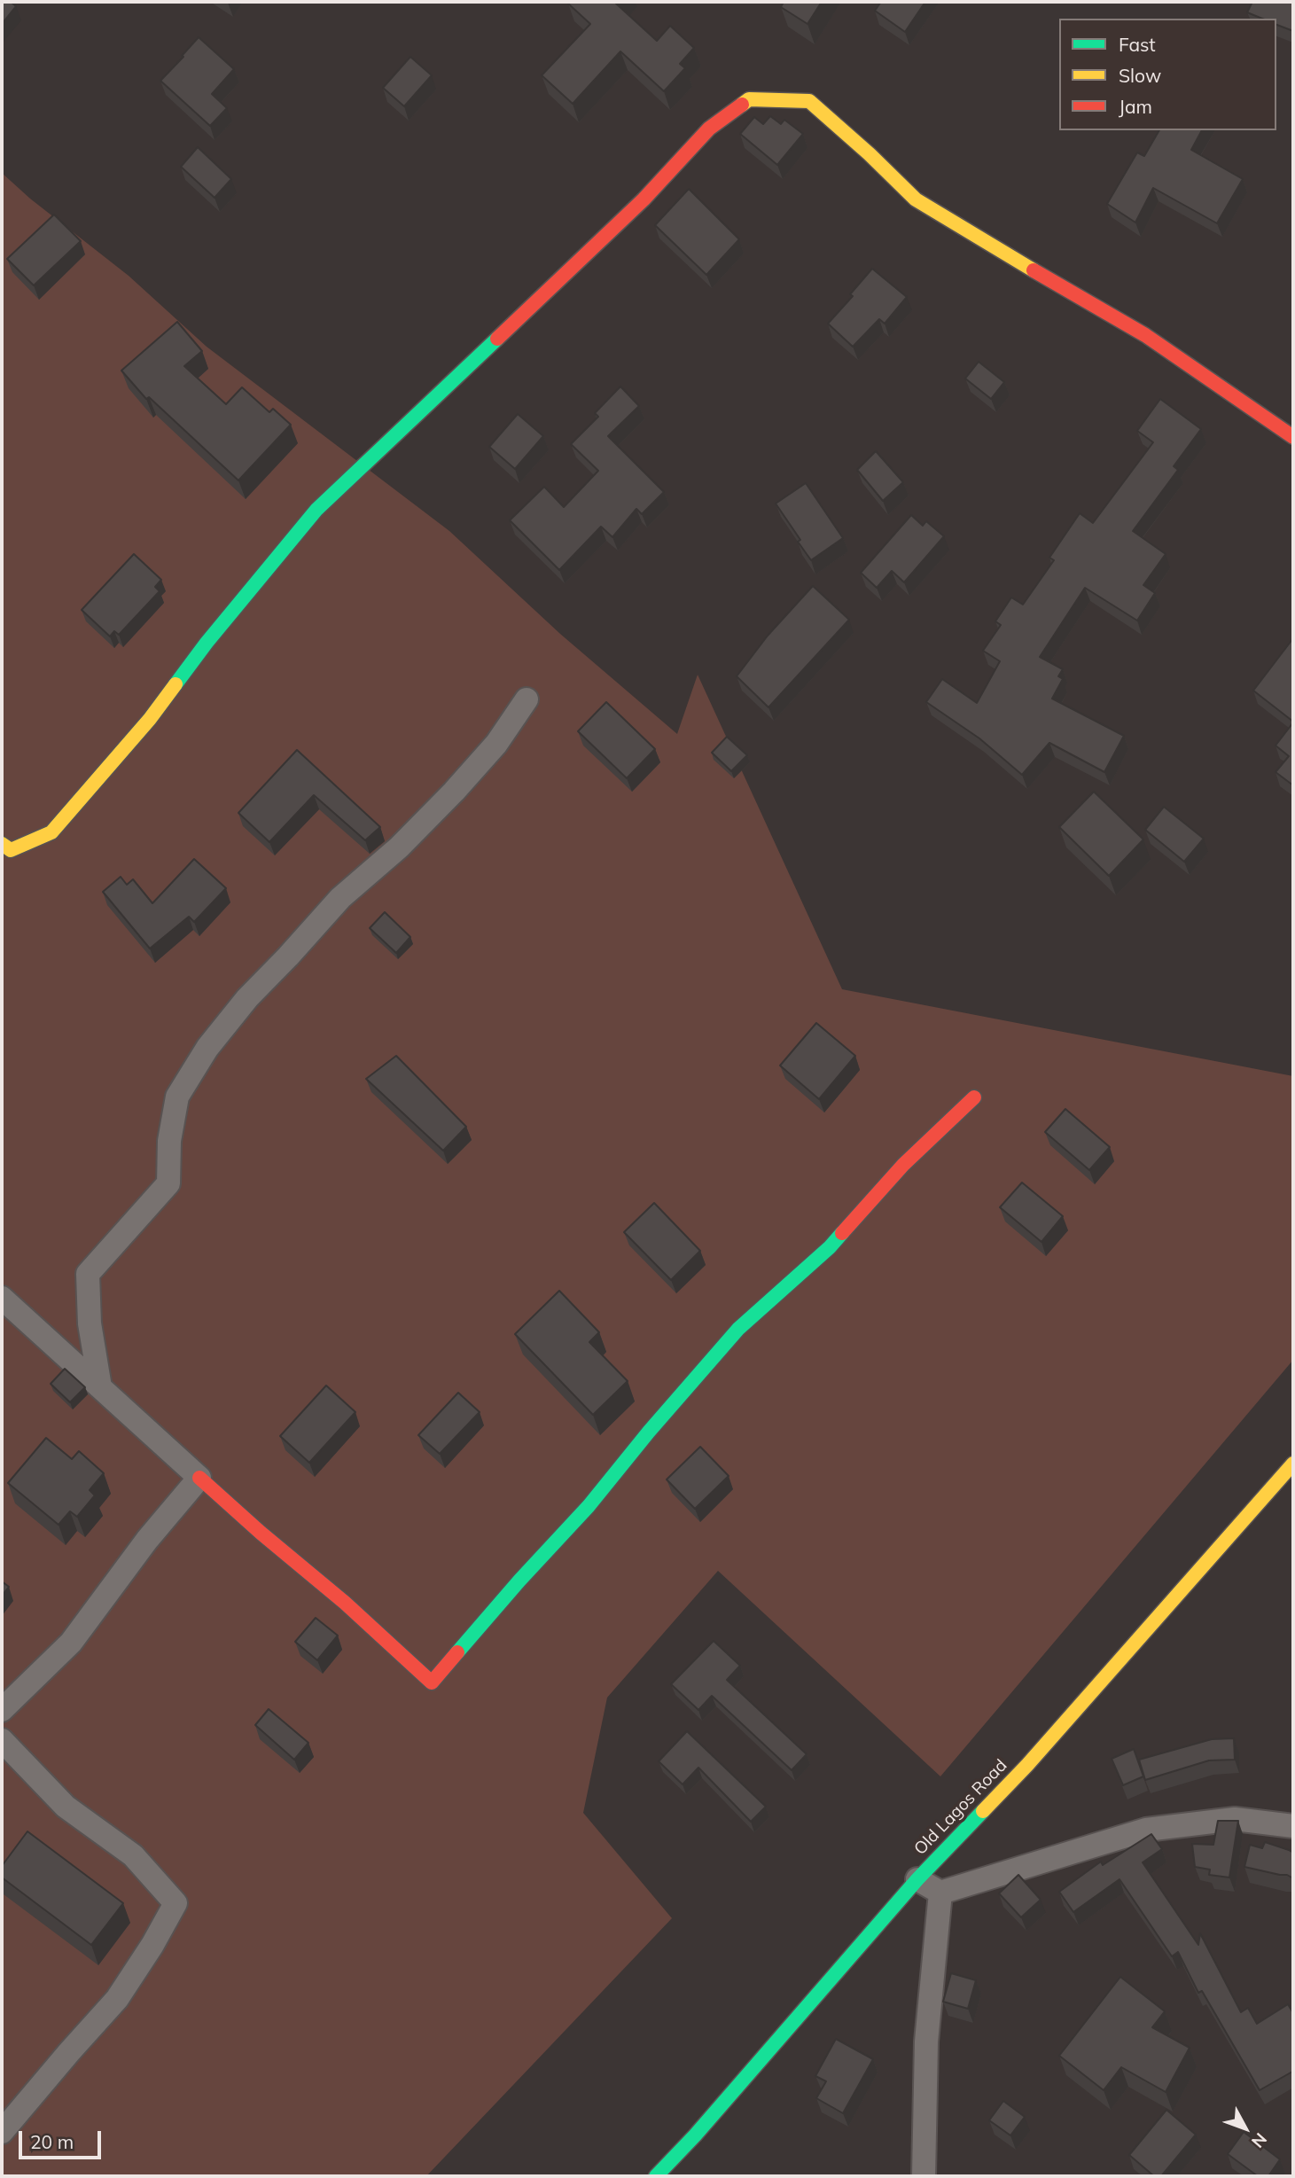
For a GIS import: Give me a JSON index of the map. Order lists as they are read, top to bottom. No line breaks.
{"streets":{"street":["Old Lagos Road"]},"legend":["Fast","Slow","Jam"],"scale_bar":"20 m","north":"bottom right"}
